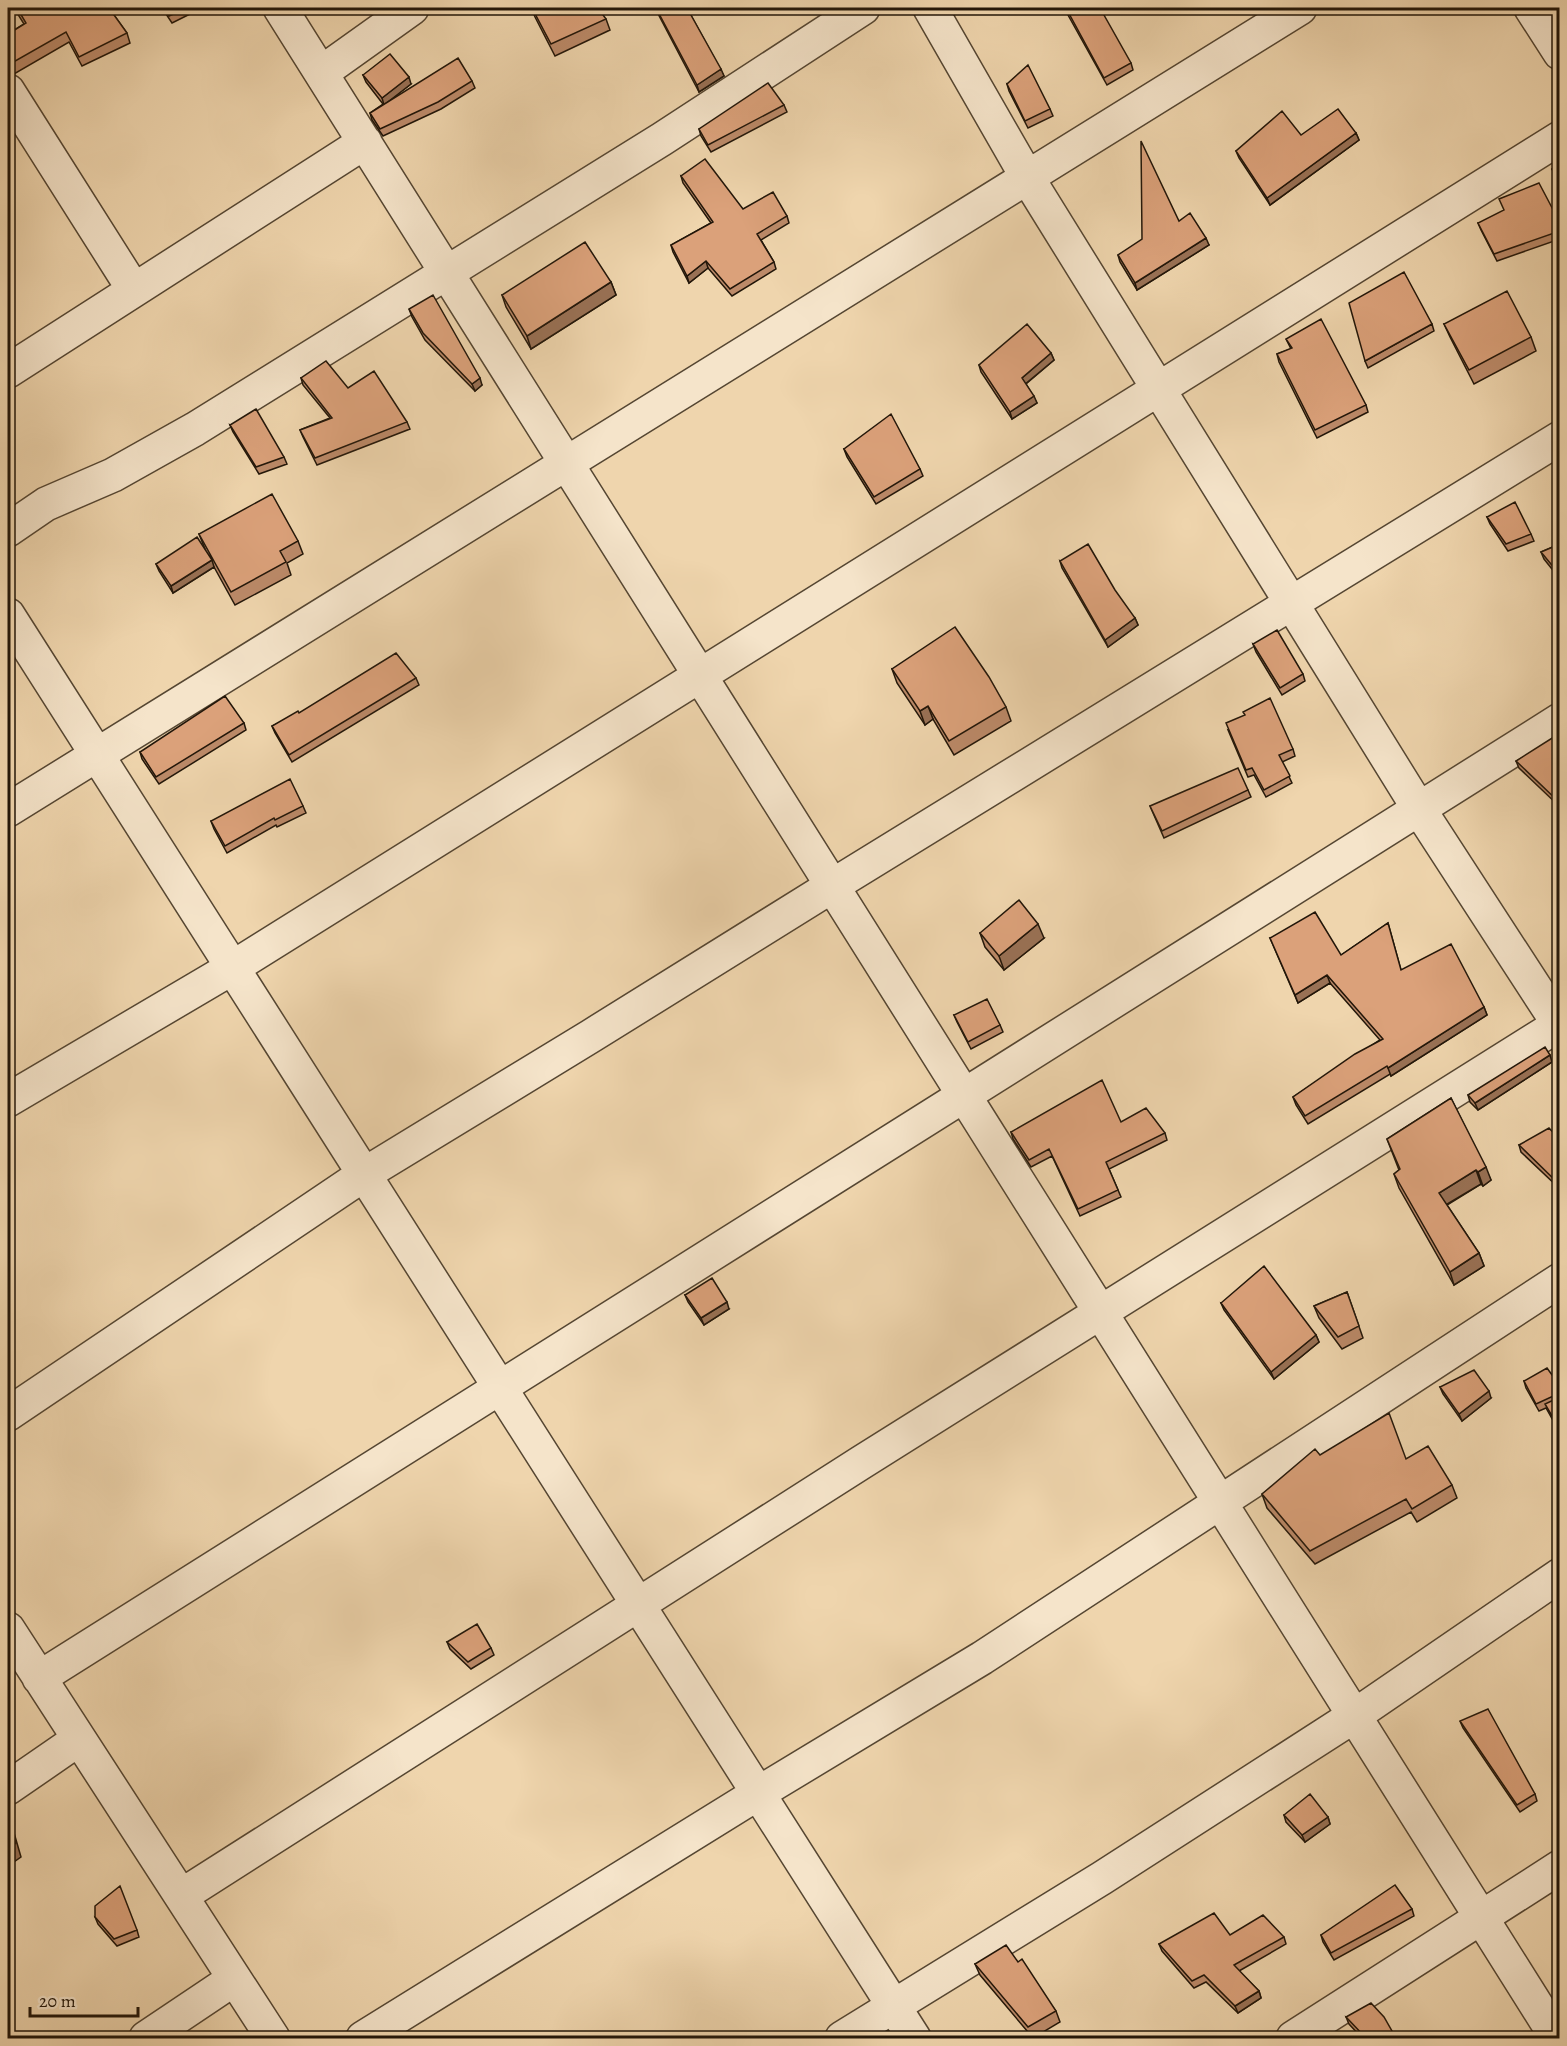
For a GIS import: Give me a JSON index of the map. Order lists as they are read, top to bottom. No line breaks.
{"scale_bar":"20 m"}
